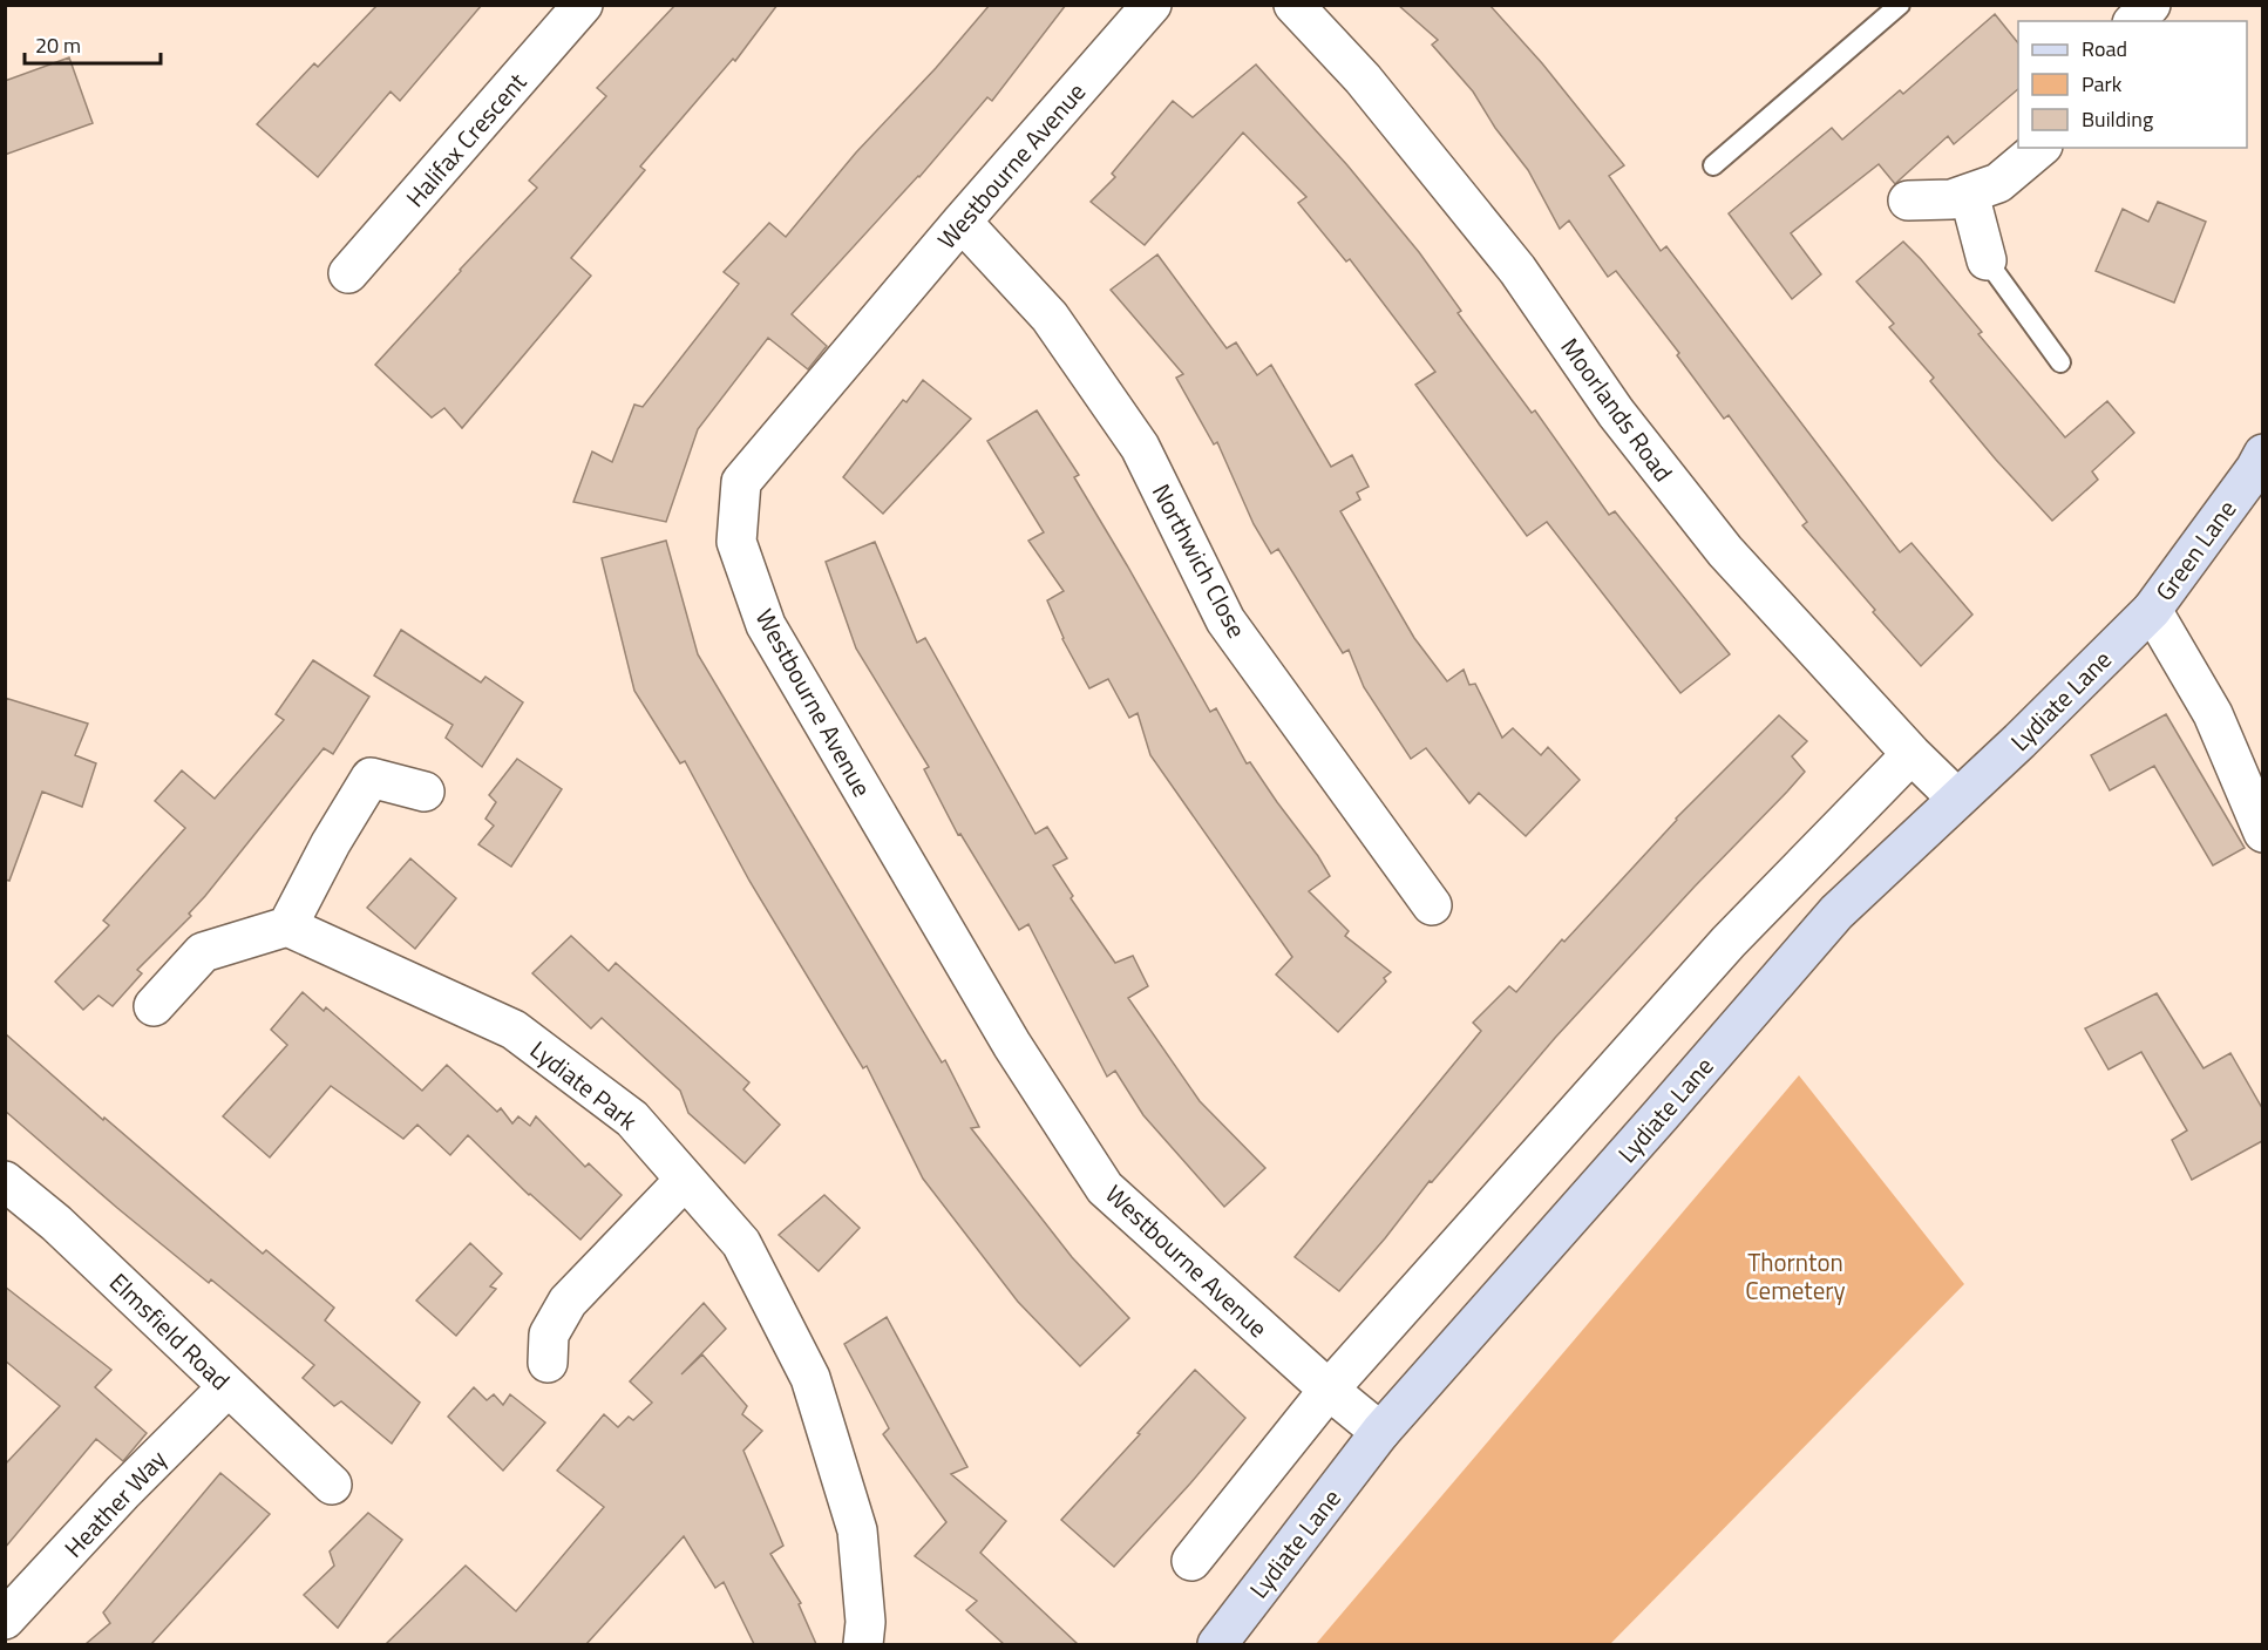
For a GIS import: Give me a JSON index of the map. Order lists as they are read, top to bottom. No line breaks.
{"streets":{"main road":["Green Lane","Lydiate Lane"],"street":["Halifax Crescent","Westbourne Avenue","Moorlands Road","Northwich Close","Lydiate Park","Elmsfield Road","Heather Way"]},"crossings":[["Westbourne Avenue","Northwich Close"],["Westbourne Avenue","Lydiate Lane"],["Moorlands Road","Lydiate Lane"],["Green Lane","Lydiate Lane"],["Elmsfield Road","Heather Way"]],"parks":["Thornton Cemetery"],"legend":["Road","Park","Building"],"scale_bar":"20 m"}
